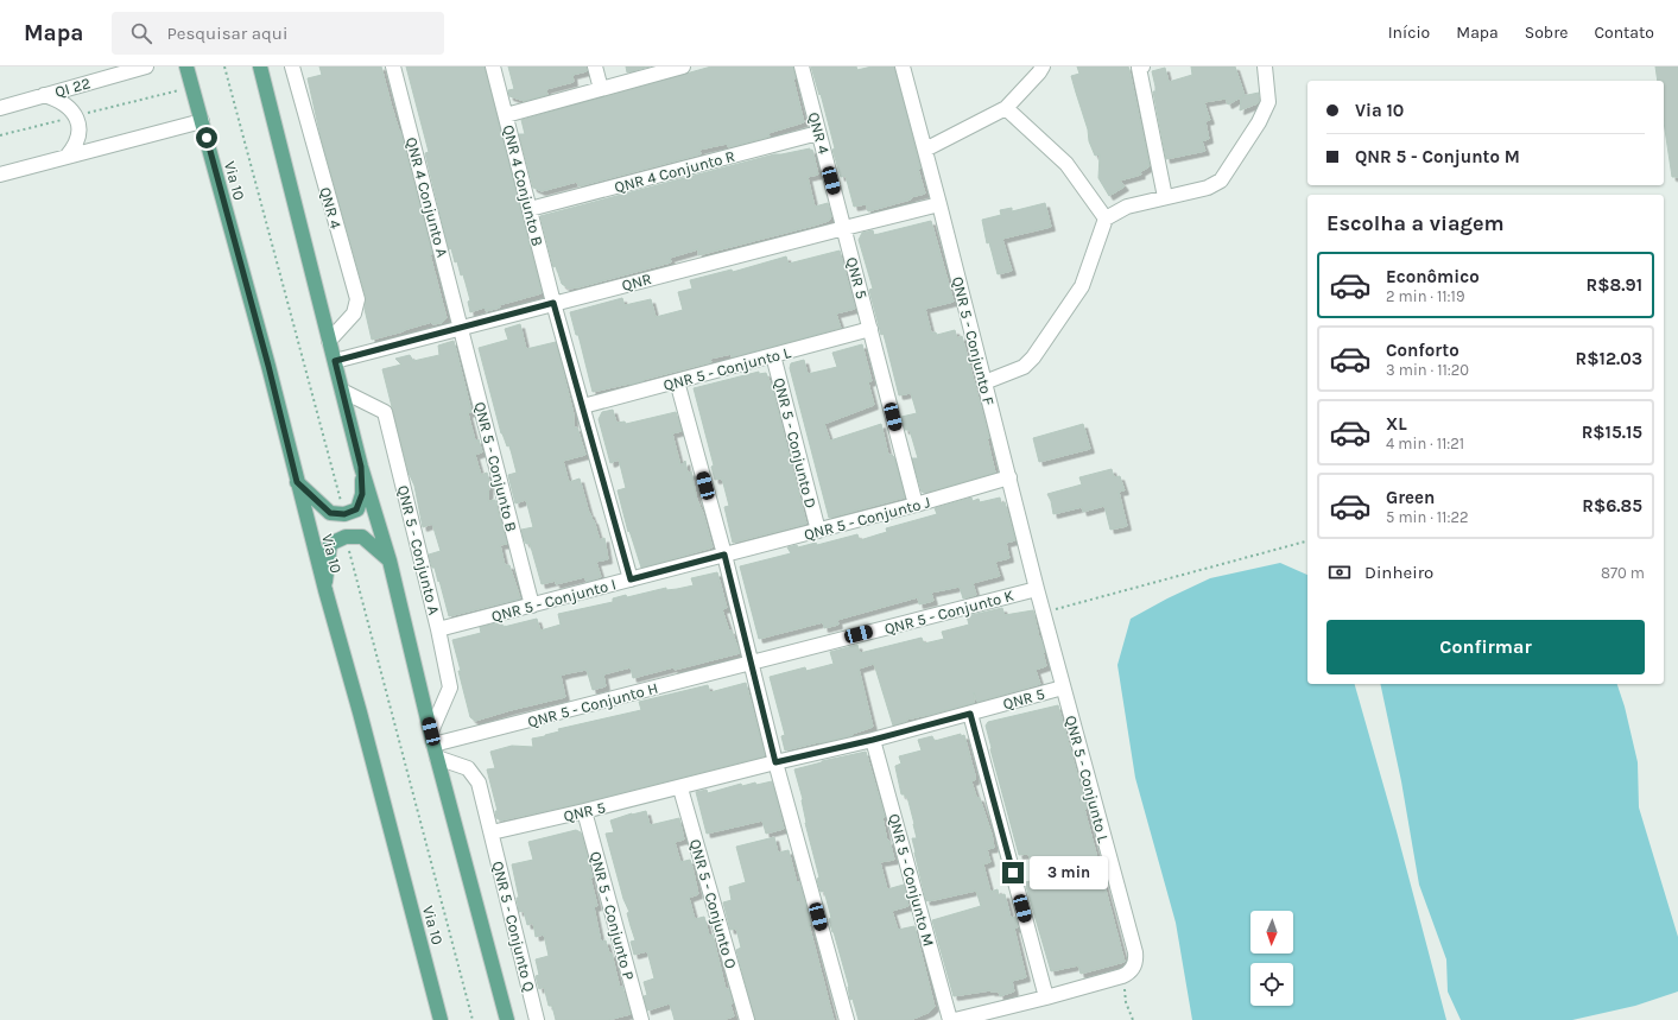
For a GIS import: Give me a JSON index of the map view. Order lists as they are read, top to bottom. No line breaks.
{"streets":{"main road":["Via 10"],"street":["QI 22","QNR 4","QNR 4 Conjunto R","QNR 4 Conjunto B","QNR 4 Conjunto A","QNR 5","QNR","QNR 5 - Conjunto F","QNR 5 - Conjunto L","QNR 5 - Conjunto D","QNR 5 - Conjunto B","QNR 5 - Conjunto J","QNR 5 - Conjunto A","QNR 5 - Conjunto I","QNR 5 - Conjunto K","QNR 5 - Conjunto H","QNR 5 - Conjunto M","QNR 5 - Conjunto O","QNR 5 - Conjunto P","QNR 5 - Conjunto Q"]},"crossings":[["QNR 4","QNR 4 Conjunto R"],["QNR 4","QNR 5"],["QNR 4","QNR"],["QNR 4 Conjunto R","QNR 4 Conjunto B"],["QNR 4 Conjunto B","QNR"],["QNR 4 Conjunto A","QNR"],["QNR 4 Conjunto A","QNR 5 - Conjunto B"],["QNR 5","QNR"],["QNR 5","QNR 5 - Conjunto F"],["QNR 5","QNR 5 - Conjunto L"],["QNR 5","QNR 5 - Conjunto J"],["QNR 5","QNR 5 - Conjunto K"],["QNR 5","QNR 5 - Conjunto M"],["QNR 5","QNR 5 - Conjunto O"],["QNR 5","QNR 5 - Conjunto P"],["QNR 5","QNR 5 - Conjunto Q"],["QNR","QNR 5 - Conjunto F"],["QNR","QNR 5 - Conjunto B"],["QNR 5 - Conjunto F","QNR 5 - Conjunto J"],["QNR 5 - Conjunto L","QNR 5 - Conjunto D"],["QNR 5 - Conjunto D","QNR 5 - Conjunto J"],["QNR 5 - Conjunto B","QNR 5 - Conjunto I"],["QNR 5 - Conjunto J","QNR 5 - Conjunto I"],["QNR 5 - Conjunto A","QNR 5 - Conjunto I"],["QNR 5 - Conjunto A","QNR 5 - Conjunto H"],["QNR 5 - Conjunto K","QNR 5 - Conjunto H"]],"north":"bottom","page":{"header":"Mapa","search":"Pesquisar aqui","nav":["Início","Mapa","Sobre","Contato"],"banner":["Via 10","QNR 5 - Conjunto M"],"heading":"Escolha a viagem","list":[{"name":"Econômico","note":"2 min · 11:19","value":"R$8.91"},{"name":"Conforto","note":"3 min · 11:20","value":"R$12.03"},{"name":"XL","note":"4 min · 11:21","value":"R$15.15"},{"name":"Green","note":"5 min · 11:22","value":"R$6.85"}],"pay":["Dinheiro","870 m"],"buttons":"Confirmar","bubble":"3 min"}}
